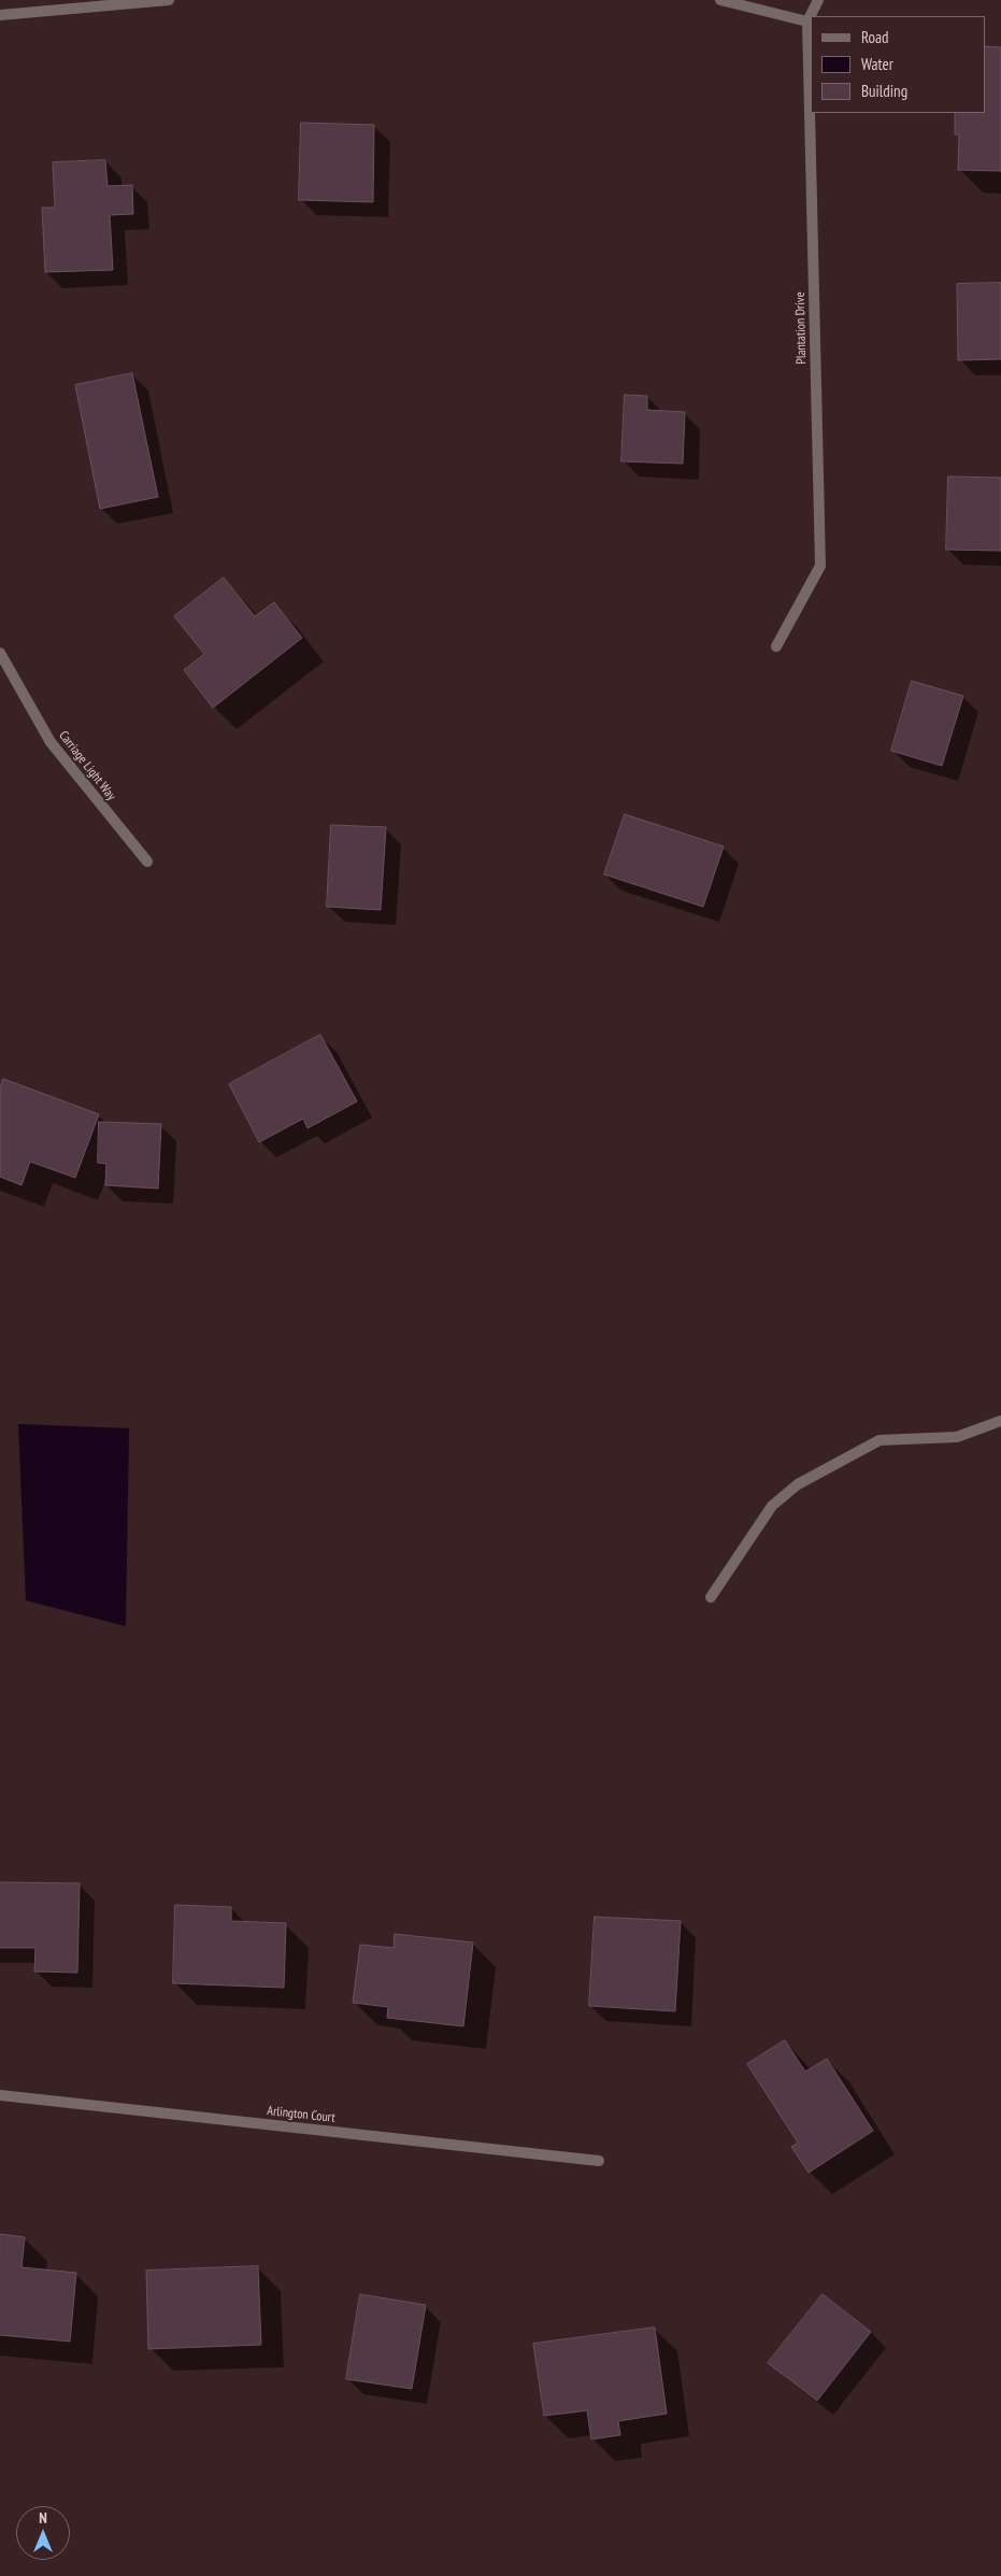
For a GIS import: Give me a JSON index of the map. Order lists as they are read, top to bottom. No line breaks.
{"streets":{"street":["Plantation Drive","Carriage Light Way","Arlington Court"]},"legend":["Road","Water","Building"],"north":"top"}
